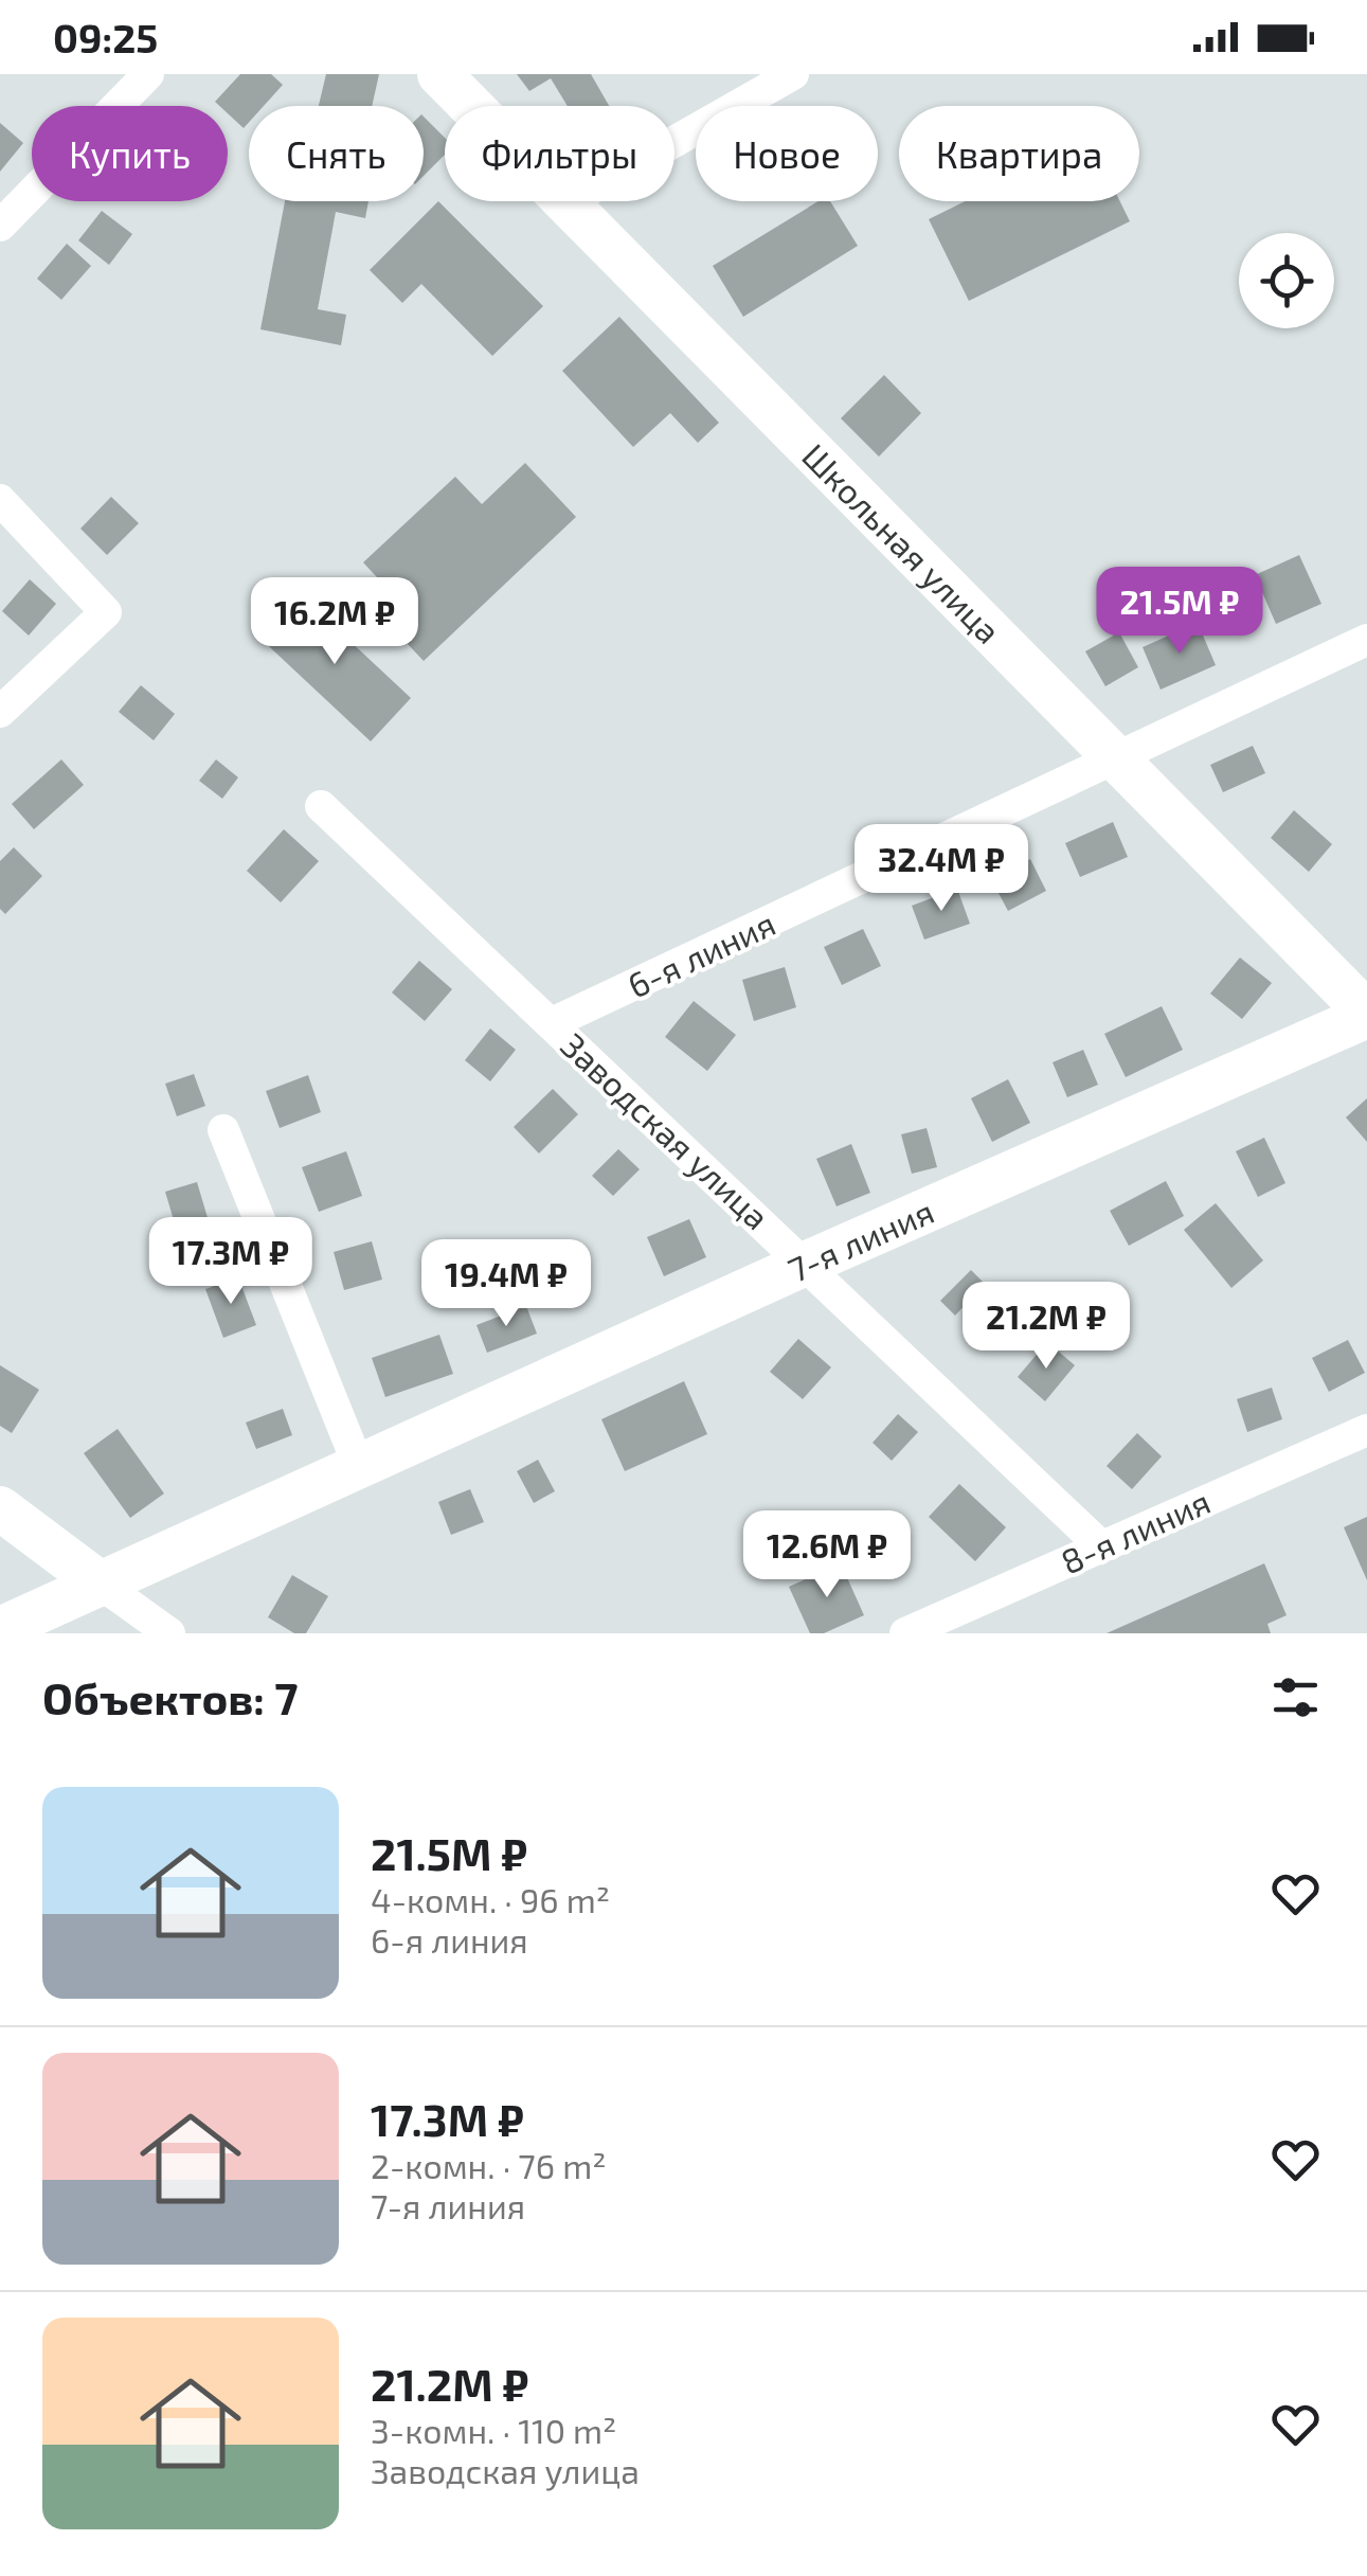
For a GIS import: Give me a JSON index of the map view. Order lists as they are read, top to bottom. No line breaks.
{"streets":{"main road":["Школьная улица","7-я линия"],"street":["6-я линия","Заводская улица","8-я линия"]},"crossings":[["Школьная улица","6-я линия"],["Школьная улица","7-я линия"],["6-я линия","Заводская улица"],["Заводская улица","7-я линия"],["Заводская улица","8-я линия"]],"page":{"status":"09:25","chip":["Купить","Снять","Фильтры","Новое","Квартира"],"price":["21.5M ₽","16.2M ₽","32.4M ₽","17.3M ₽","19.4M ₽","21.2M ₽","12.6M ₽"],"heading":"Объектов: 7","list":[{"name":"21.5M ₽","note":"4-комн. · 96 m² · 6-я линия"},{"name":"17.3M ₽","note":"2-комн. · 76 m² · 7-я линия"},{"name":"21.2M ₽","note":"3-комн. · 110 m² · Заводская улица"}]}}
